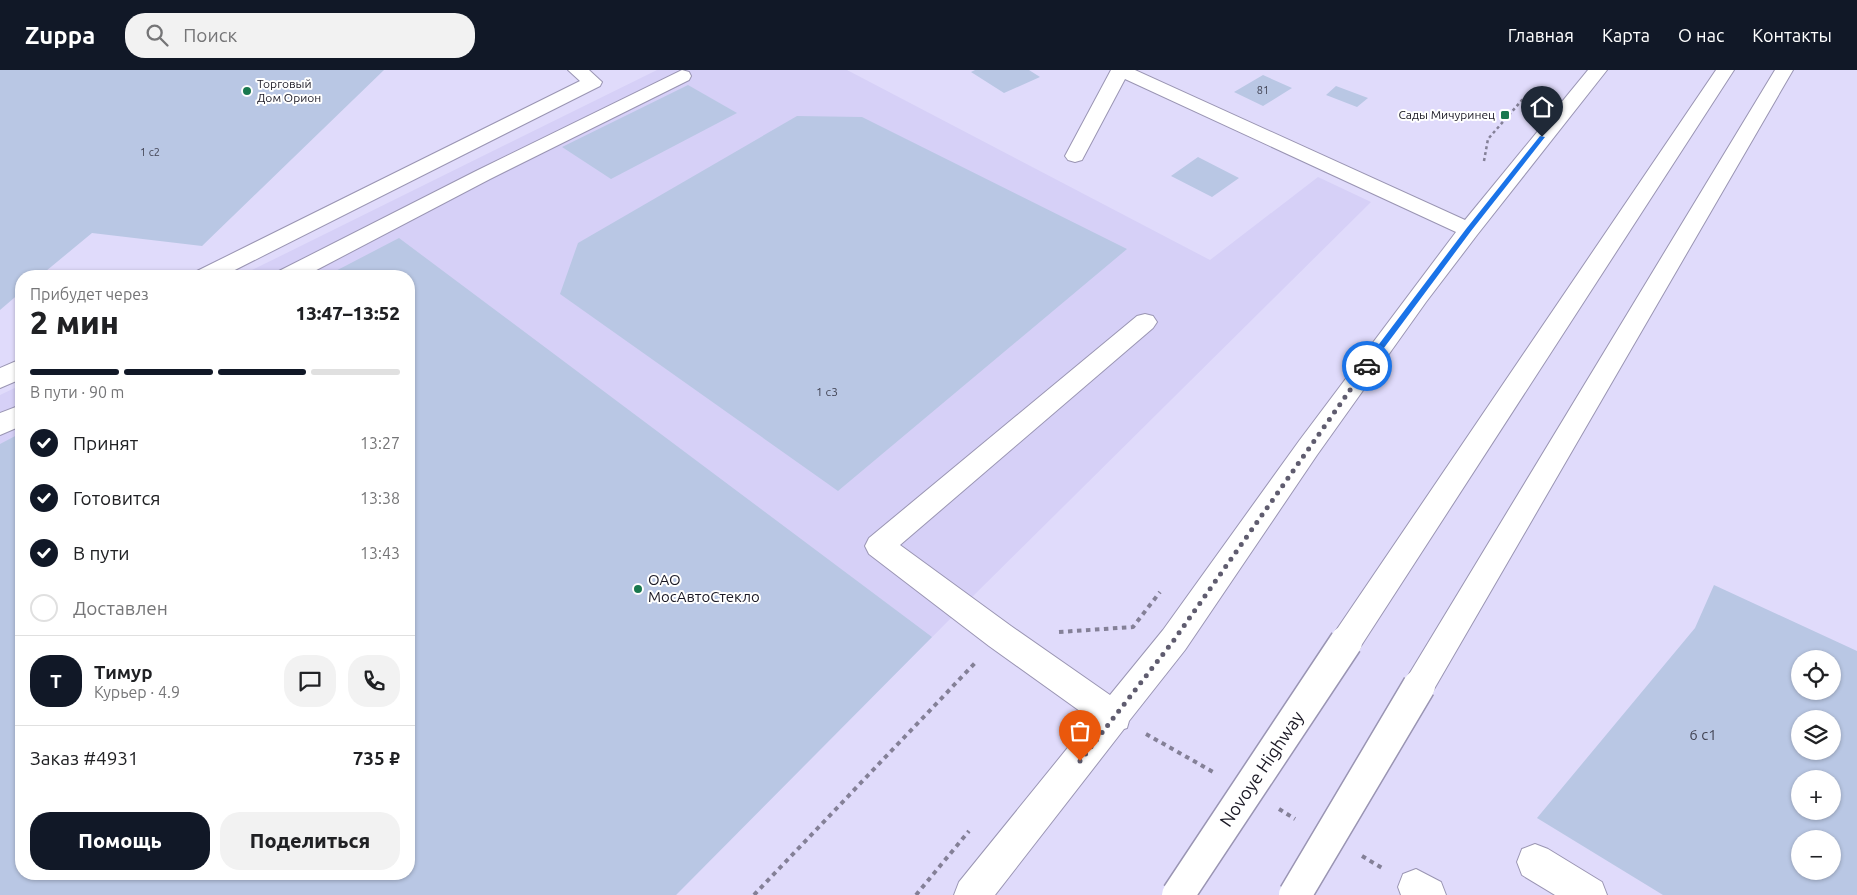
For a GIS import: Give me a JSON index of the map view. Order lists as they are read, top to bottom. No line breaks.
{"streets":{"main road":["Novoye Highway"]},"places":{"other":["Торговый Дом Орион","ОАО МосАвтоСтекло"],"transit":["Сады Мичуринец"]},"house_numbers":["81","1 с2","1 с3","6 с1"],"page":{"header":"Zuppa","search":"Поиск","nav":["Главная","Карта","О нас","Контакты"],"heading":["2 мин","Прибудет через","13:47–13:52"],"panel":["Тимур","Курьер · 4.9","Заказ #4931","735 ₽"],"bar":"В пути · 90 m","list":[["Принят","13:27"],["Готовится","13:38"],["В пути","13:43"],"Доставлен"],"map_buttons":["+","−"],"round":"Т","buttons":["Помощь","Поделиться"]}}
